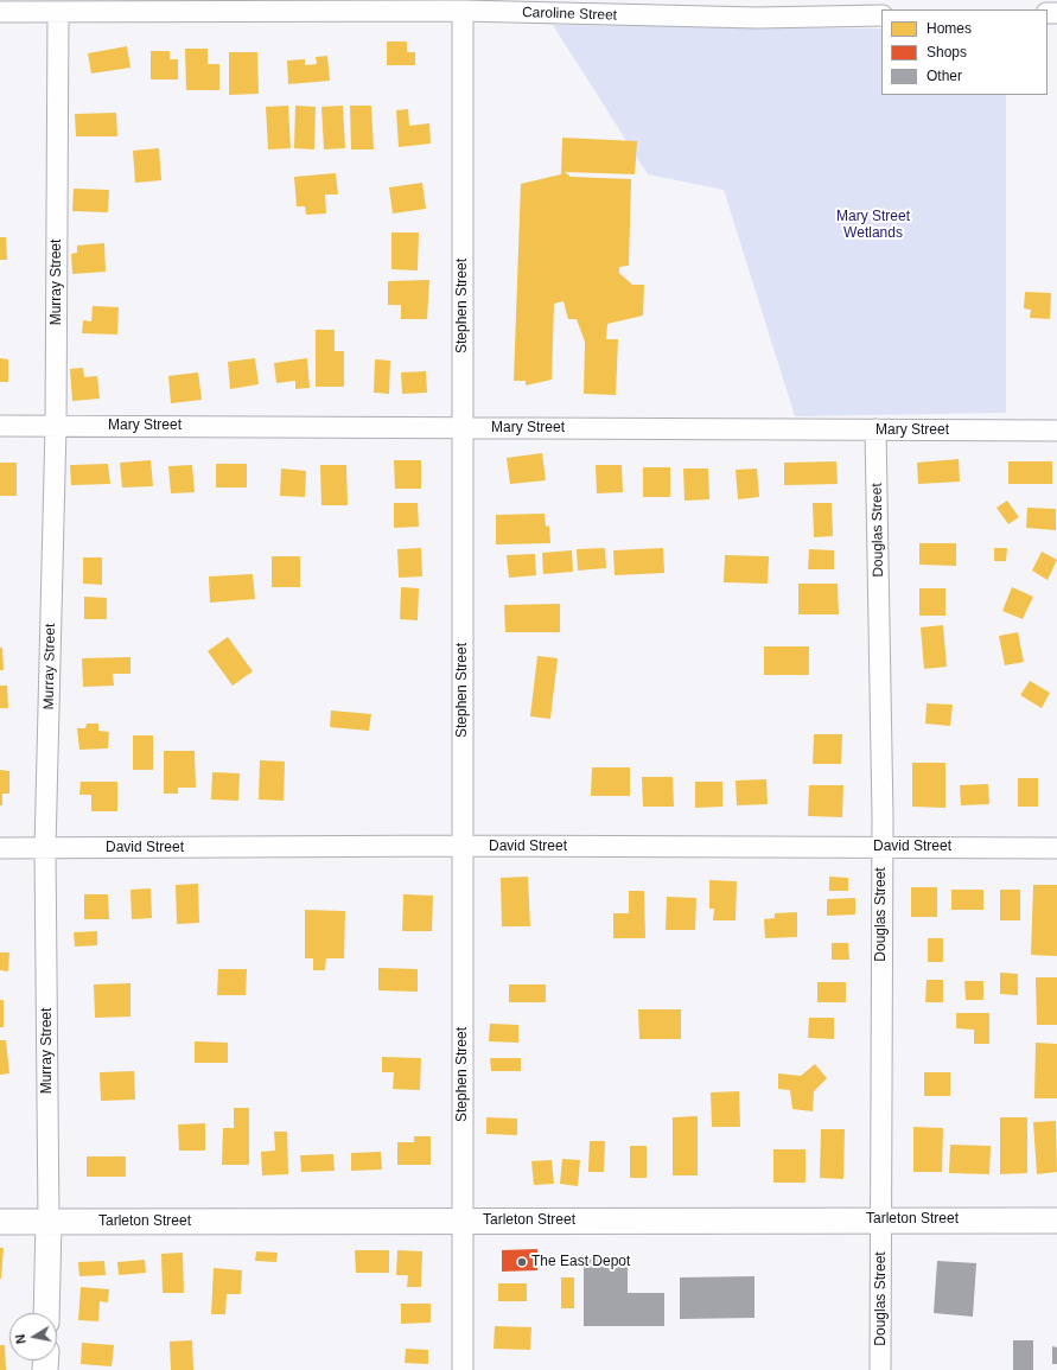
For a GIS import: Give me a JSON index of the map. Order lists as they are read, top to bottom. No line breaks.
{"streets":{"main road":["Murray Street","Tarleton Street"],"street":["Caroline Street","Stephen Street","Mary Street","Douglas Street","David Street"]},"crossings":[["Caroline Street","Murray Street"],["Caroline Street","Stephen Street"],["Murray Street","Mary Street"],["Murray Street","David Street"],["Murray Street","Tarleton Street"],["Stephen Street","Mary Street"],["Stephen Street","David Street"],["Stephen Street","Tarleton Street"],["Mary Street","Douglas Street"],["Douglas Street","David Street"],["Douglas Street","Tarleton Street"]],"parks":["Mary Street Wetlands"],"places":["The East Depot"],"legend":["Homes","Shops","Other"],"north":"left"}
